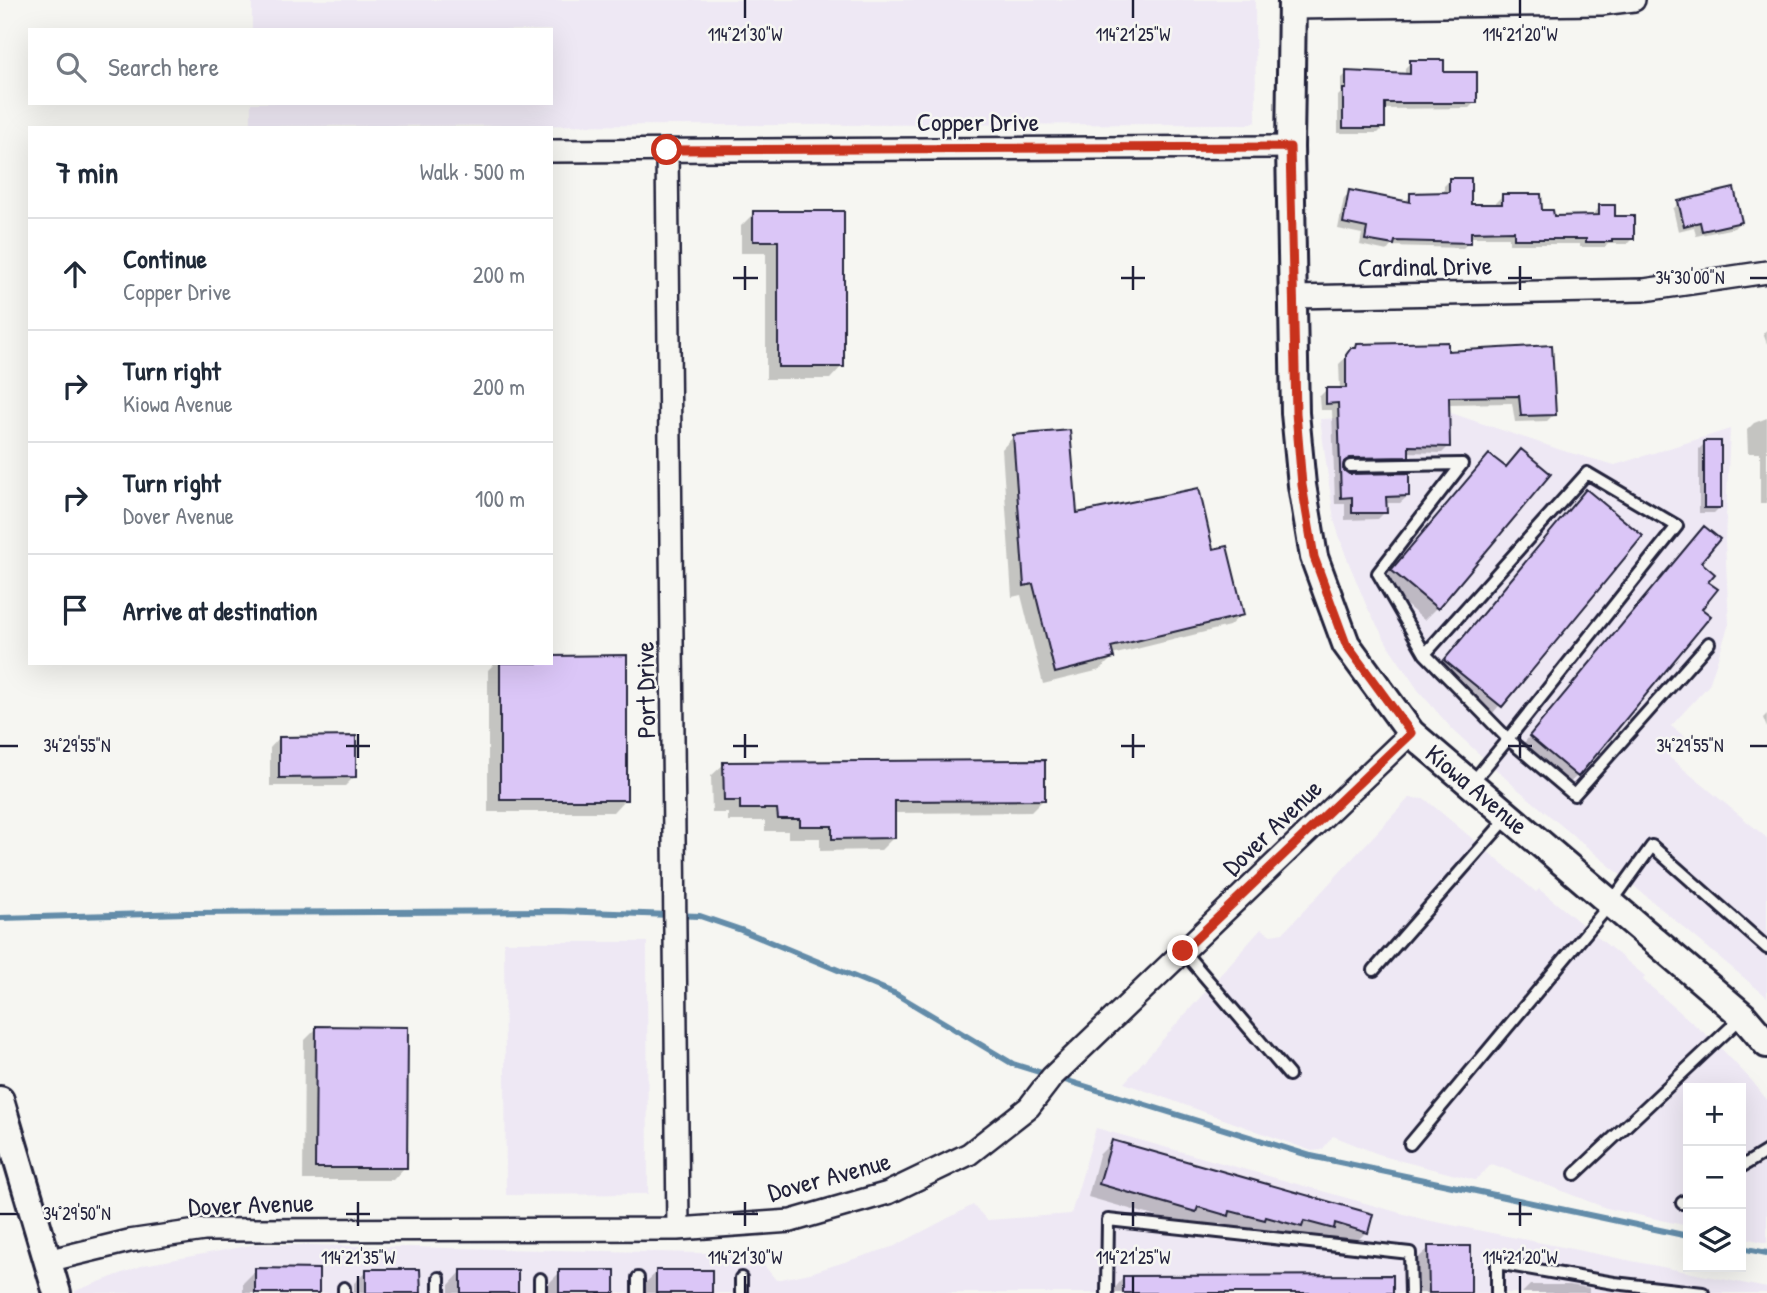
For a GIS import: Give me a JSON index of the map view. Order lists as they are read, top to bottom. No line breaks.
{"streets":{"street":["Copper Drive","Cardinal Drive","Port Drive","Kiowa Avenue","Dover Avenue"]},"crossings":[["Copper Drive","Port Drive"],["Copper Drive","Kiowa Avenue"],["Cardinal Drive","Kiowa Avenue"],["Port Drive","Dover Avenue"],["Kiowa Avenue","Dover Avenue"]],"page":{"search":"Search here","heading":["7 min","Walk · 500 m"],"list":[["Continue","Copper Drive","200 m"],["Turn right","Kiowa Avenue","200 m"],["Turn right","Dover Avenue","100 m"],"Arrive at destination"],"map_buttons":["+","−"]},"coordinates":["114°21'30\"W","114°21'25\"W","114°21'20\"W","34°30'00\"N","34°29'55\"N","34°29'50\"N","114°21'35\"W"]}
